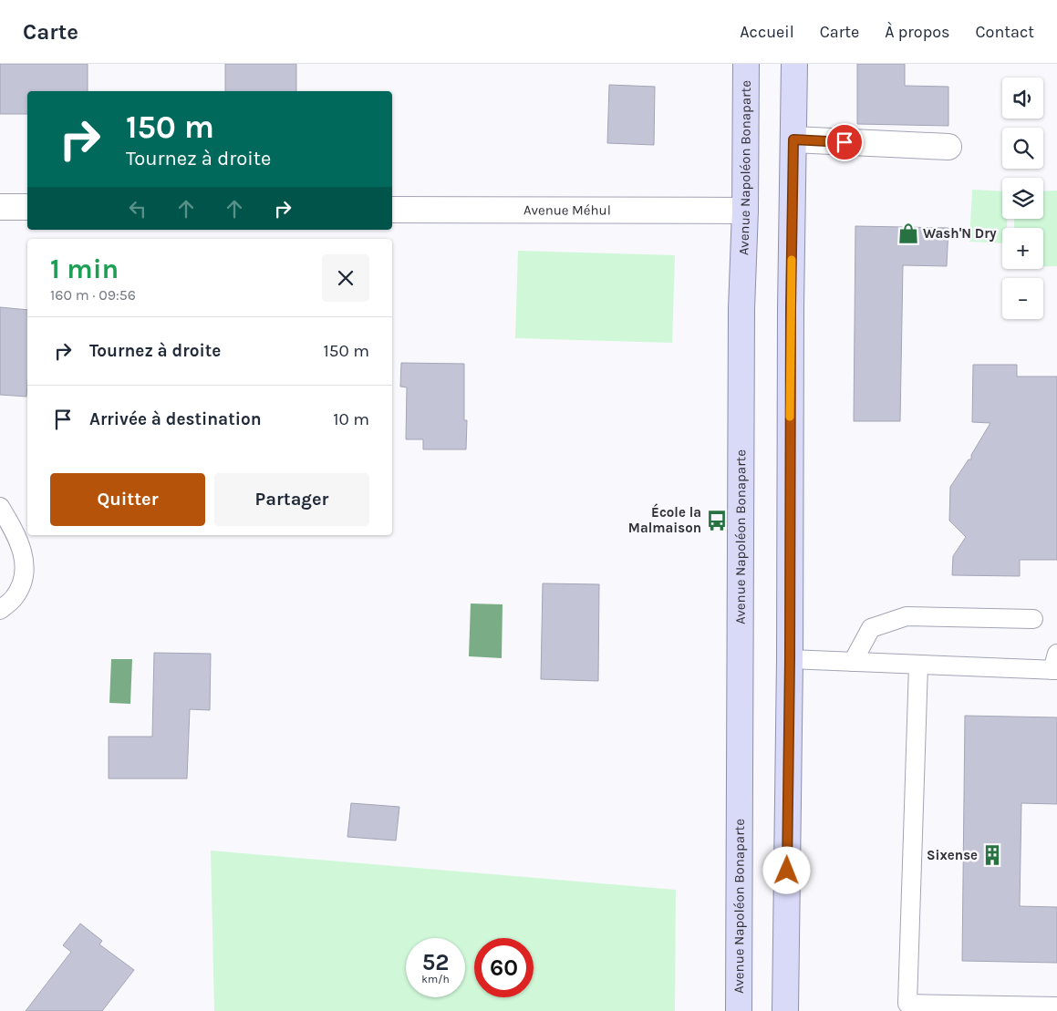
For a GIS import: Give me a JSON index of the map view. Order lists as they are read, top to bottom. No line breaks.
{"streets":{"main road":["Avenue Napoléon Bonaparte"],"street":["Avenue Méhul"]},"crossings":[["Avenue Napoléon Bonaparte","Avenue Méhul"]],"places":{"shop":["Wash'N Dry"],"bus stop":["École la Malmaison"],"building":["Sixense"]},"page":{"header":"Carte","nav":["Accueil","Carte","À propos","Contact"],"map_buttons":["+","−"],"turn":["150 m","Tournez à droite"],"heading":["1 min","160 m · 09:56"],"list":[{"name":"Tournez à droite","value":"150 m"},{"name":"Arrivée à destination","value":"10 m"}],"buttons":["Quitter","Partager"],"speed":"52 km/h","limit":"60"}}
